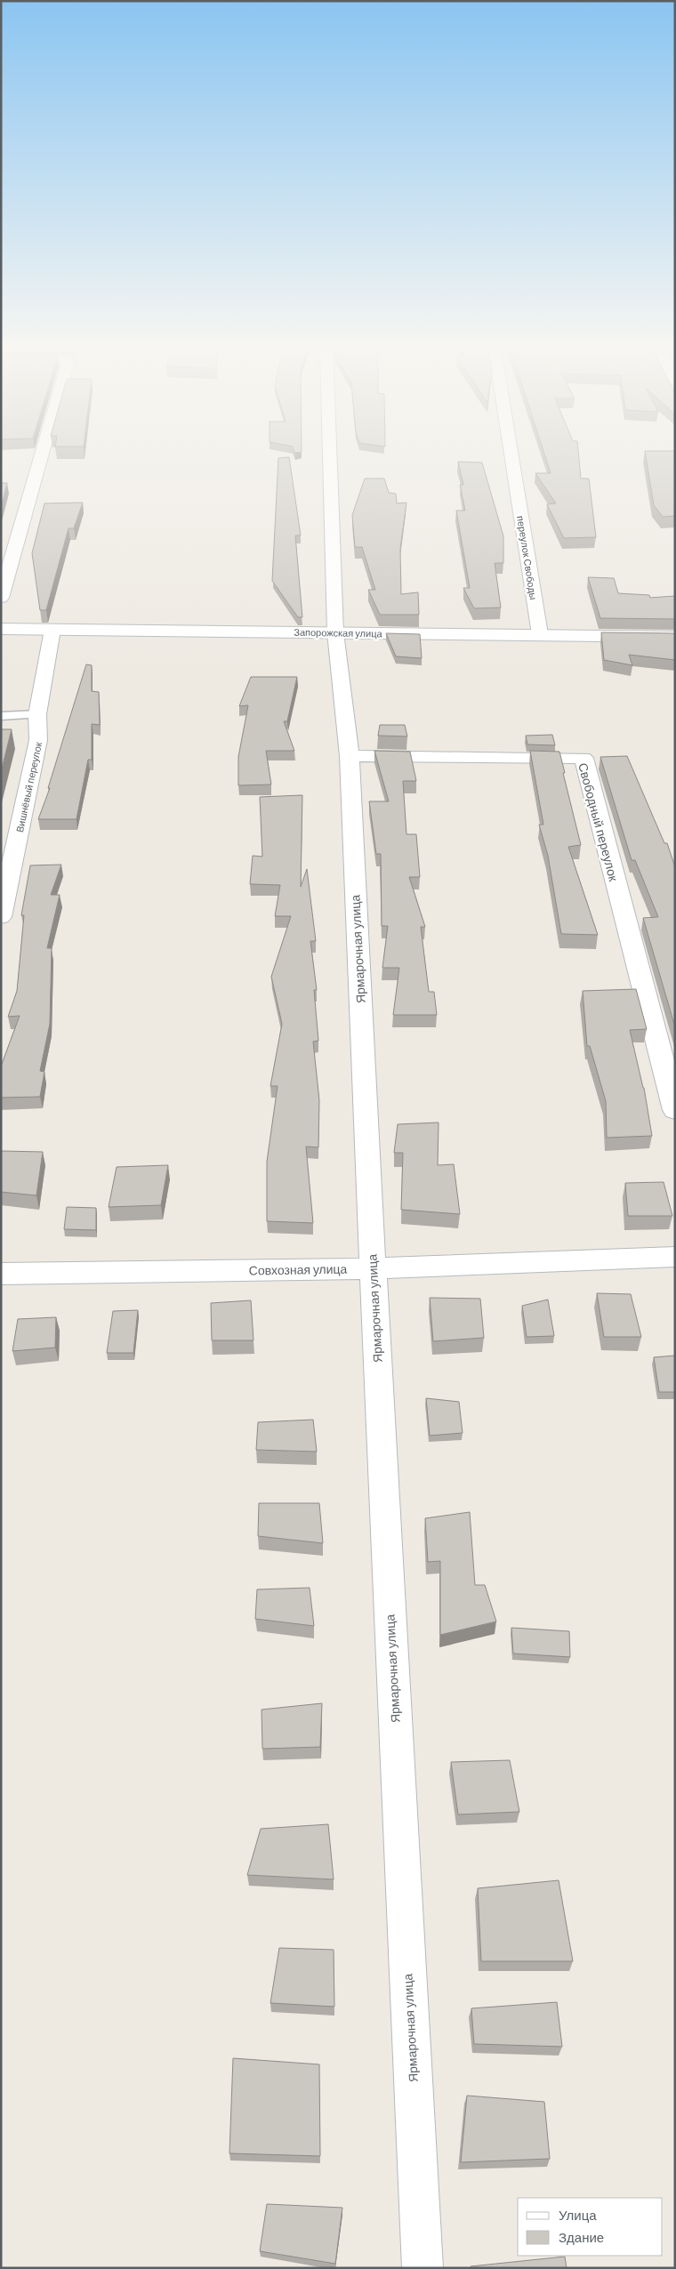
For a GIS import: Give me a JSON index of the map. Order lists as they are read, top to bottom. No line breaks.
{"streets":{"street":["переулок Свободы","Запорожская улица","Вишнёвый переулок","Свободный переулок","Ярмарочная улица","Совхозная улица"]},"crossings":[["переулок Свободы","Запорожская улица"],["Запорожская улица","Вишнёвый переулок"],["Запорожская улица","Ярмарочная улица"],["Свободный переулок","Ярмарочная улица"],["Ярмарочная улица","Совхозная улица"]],"legend":["Улица","Здание"]}
